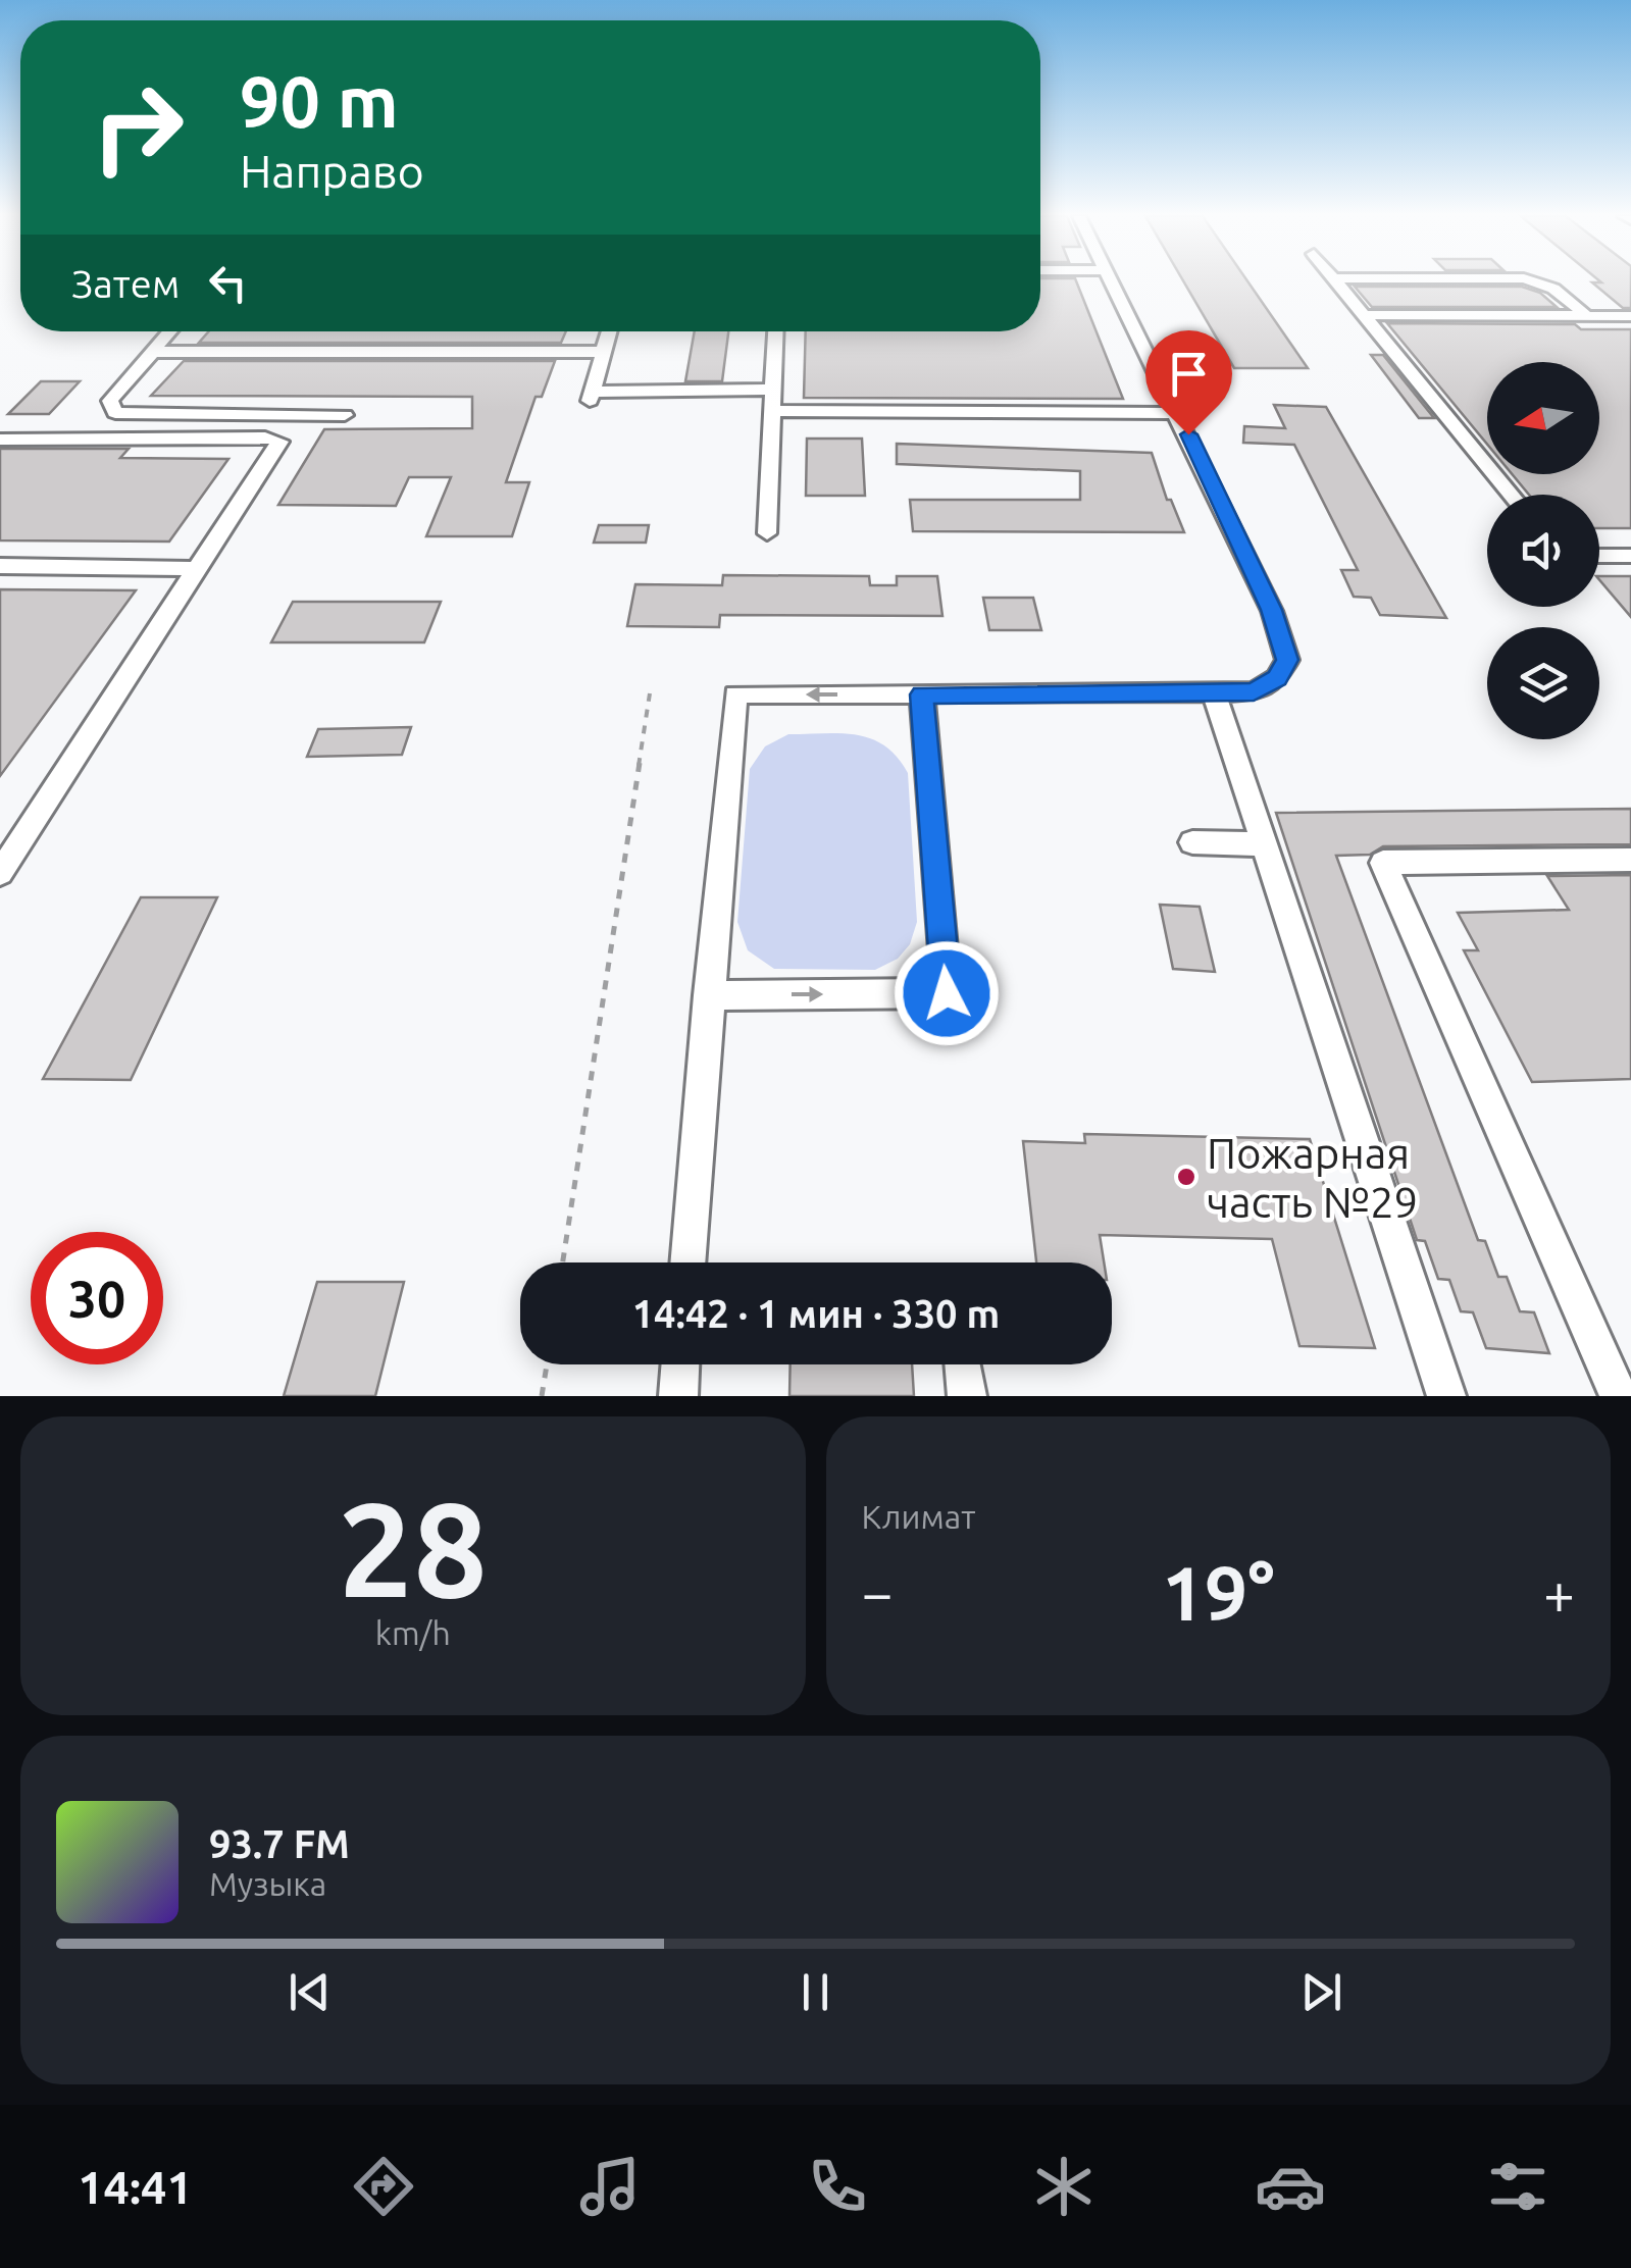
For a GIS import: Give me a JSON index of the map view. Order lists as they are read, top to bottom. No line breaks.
{"places":["Пожарная часть №29"],"north":"left","page":{"turn":["90 m","Направо"],"then":"Затем","limit":"30","trip":"14:42 · 1 мин · 330 m","tile":[["28","km/h"],"Климат"],"heat":["−","19°","+"],"song":["93.7 FM","Музыка"],"tabs":"14:41"}}
